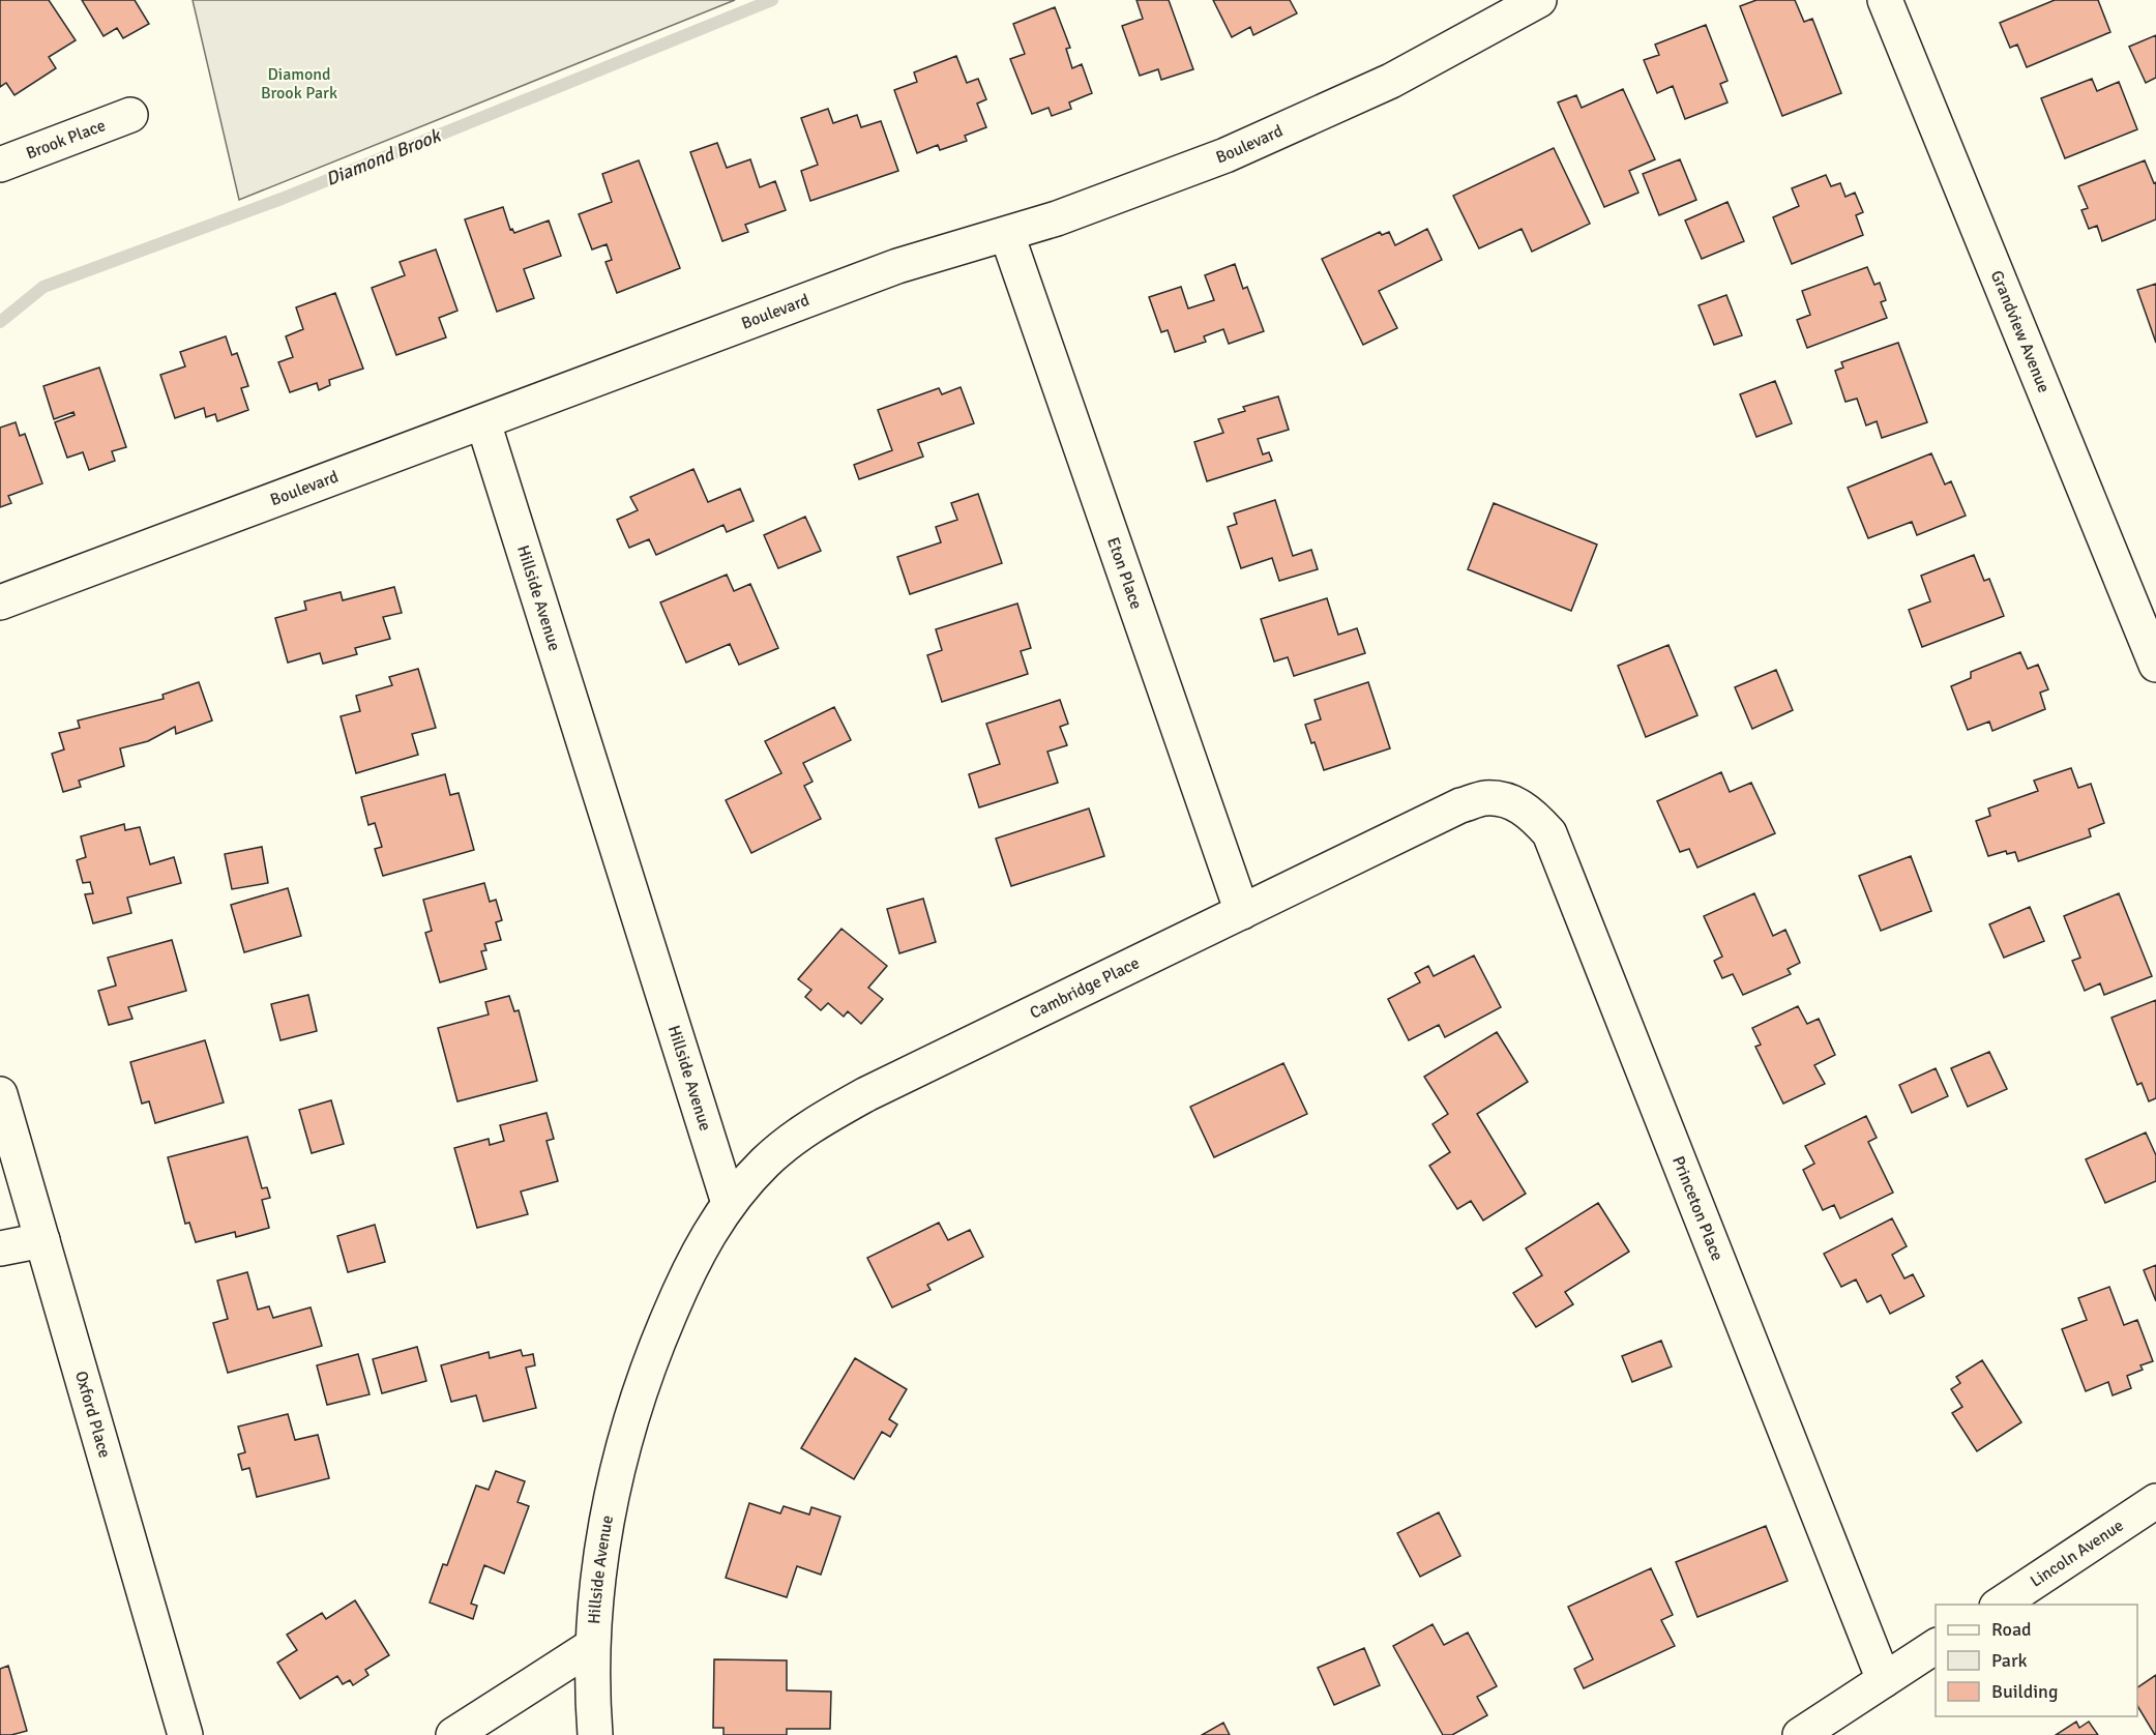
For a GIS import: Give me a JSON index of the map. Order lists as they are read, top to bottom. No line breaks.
{"streets":{"street":["Brook Place","Boulevard","Grandview Avenue","Eton Place","Hillside Avenue","Cambridge Place","Princeton Place","Oxford Place","Lincoln Avenue"]},"crossings":[["Boulevard","Eton Place"],["Boulevard","Hillside Avenue"],["Eton Place","Cambridge Place"],["Hillside Avenue","Cambridge Place"],["Cambridge Place","Princeton Place"]],"water":["Diamond Brook"],"parks":["Diamond Brook Park"],"legend":["Road","Park","Building"]}
